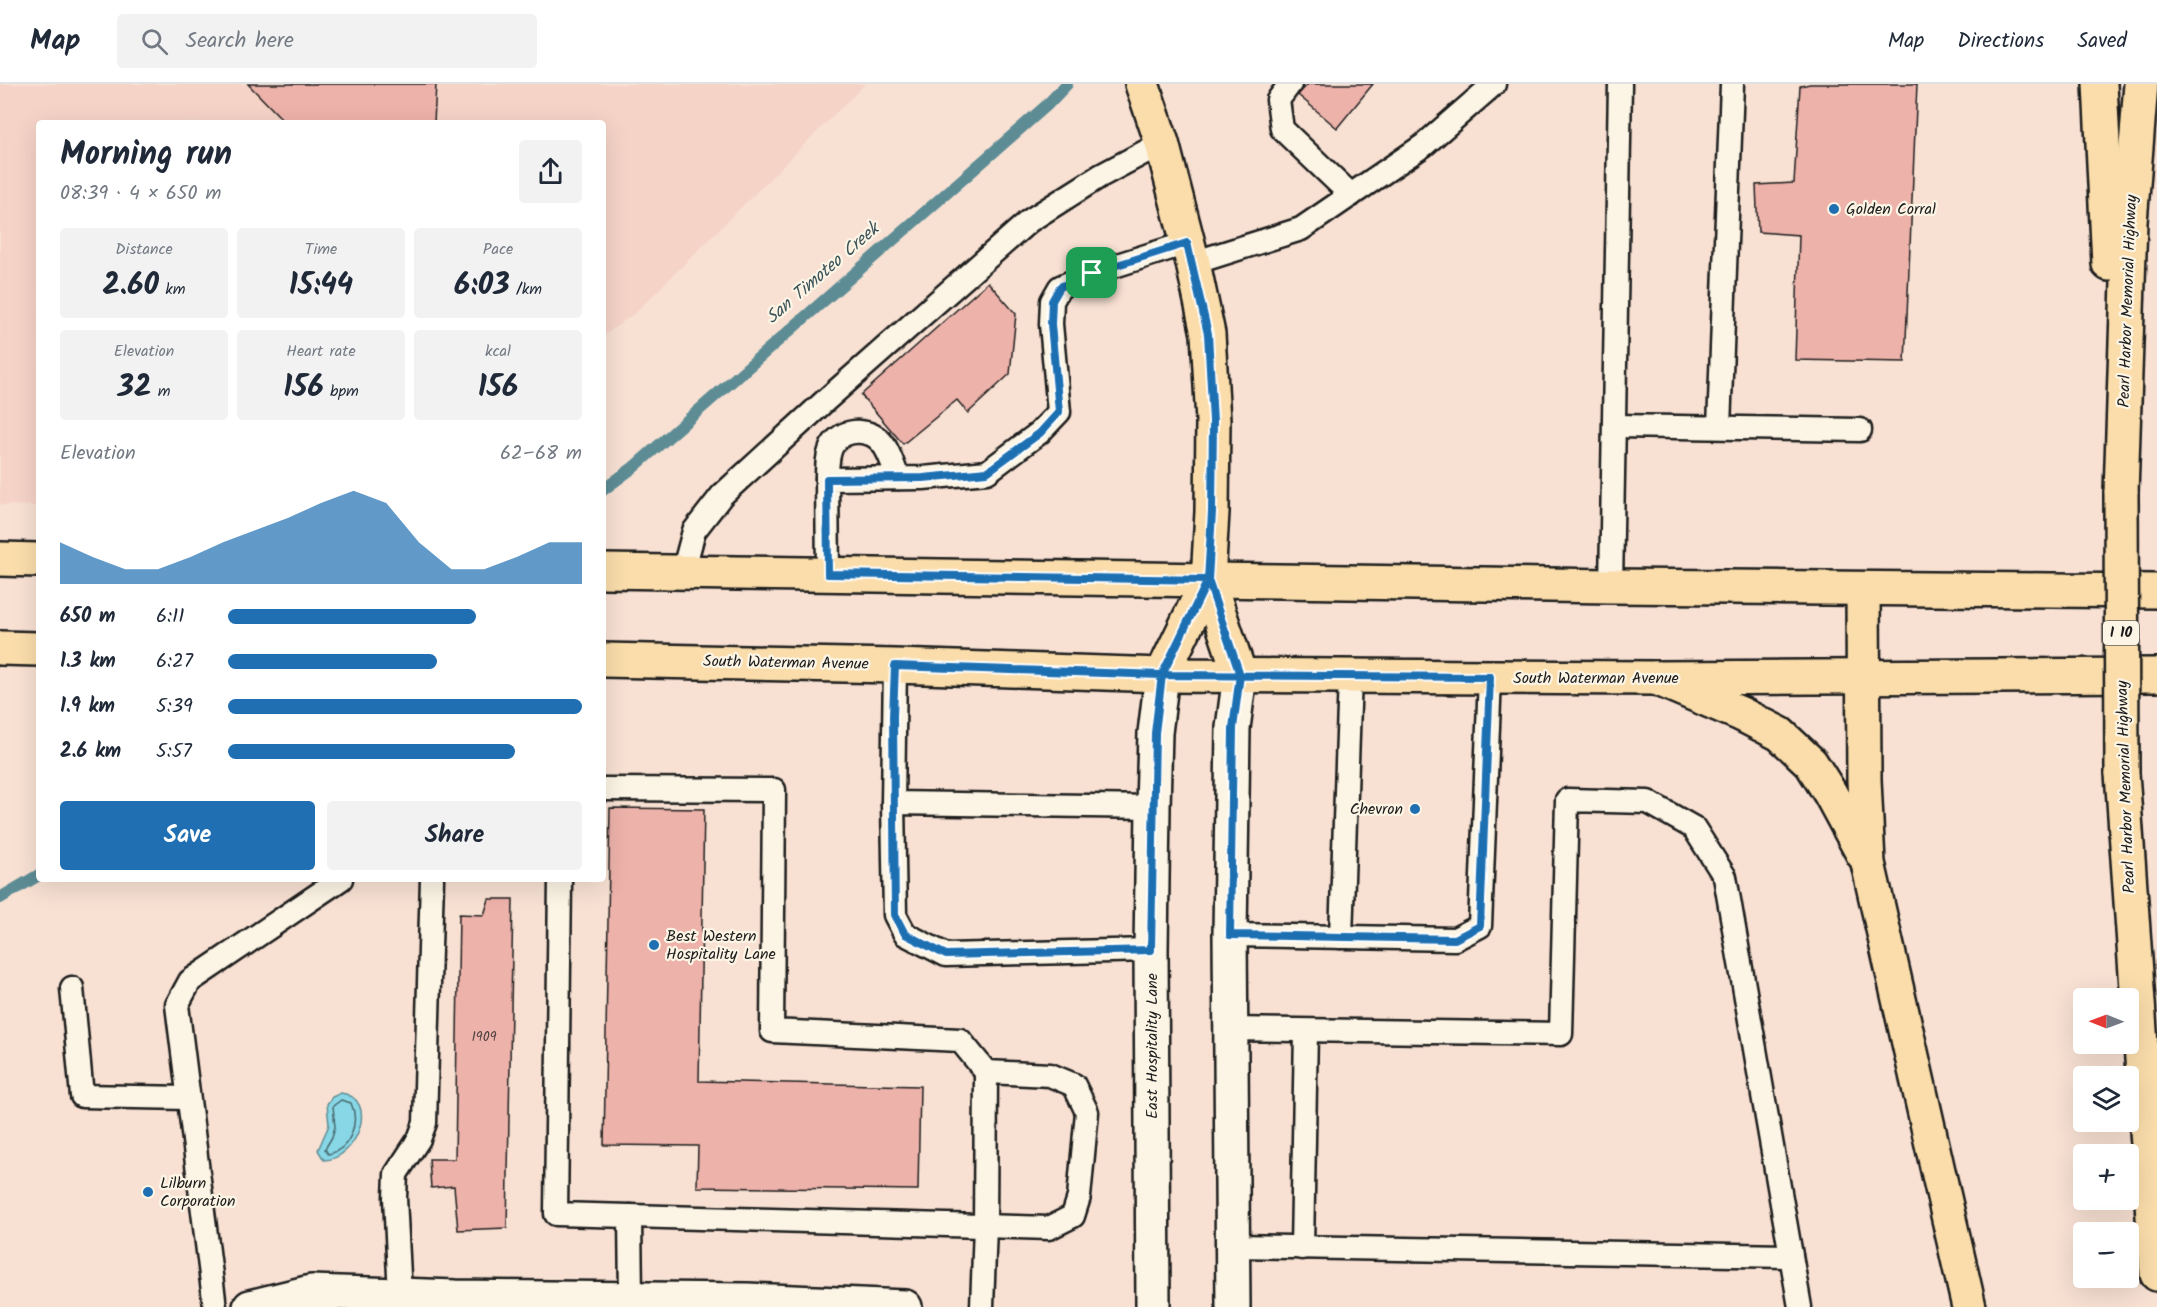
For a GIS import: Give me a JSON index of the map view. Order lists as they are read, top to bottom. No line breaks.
{"streets":{"main road":["Pearl Harbor Memorial Highway","I 10","South Waterman Avenue","East Hospitality Lane"]},"crossings":[["South Waterman Avenue","East Hospitality Lane"]],"water":["San Timoteo Creek"],"places":["Golden Corral","Chevron","Best Western Hospitality Lane","Lilburn Corporation"],"house_numbers":["1909"],"north":"left","page":{"header":"Map","search":"Search here","nav":["Map","Directions","Saved"],"heading":["Morning run","08:39 · 4 × 650 m"],"stats":[["Distance","2.60 km"],["Time","15:44"],["Pace","6:03 /km"],["Elevation","32 m"],["Heart rate","156 bpm"],["kcal","156"]],"chart":["Elevation","62–68 m"],"list":[{"name":"650 m","note":"6:11"},{"name":"1.3 km","note":"6:27"},{"name":"1.9 km","note":"5:39"},{"name":"2.6 km","note":"5:57"}],"buttons":["Save","Share"],"map_buttons":["+","−"]}}
